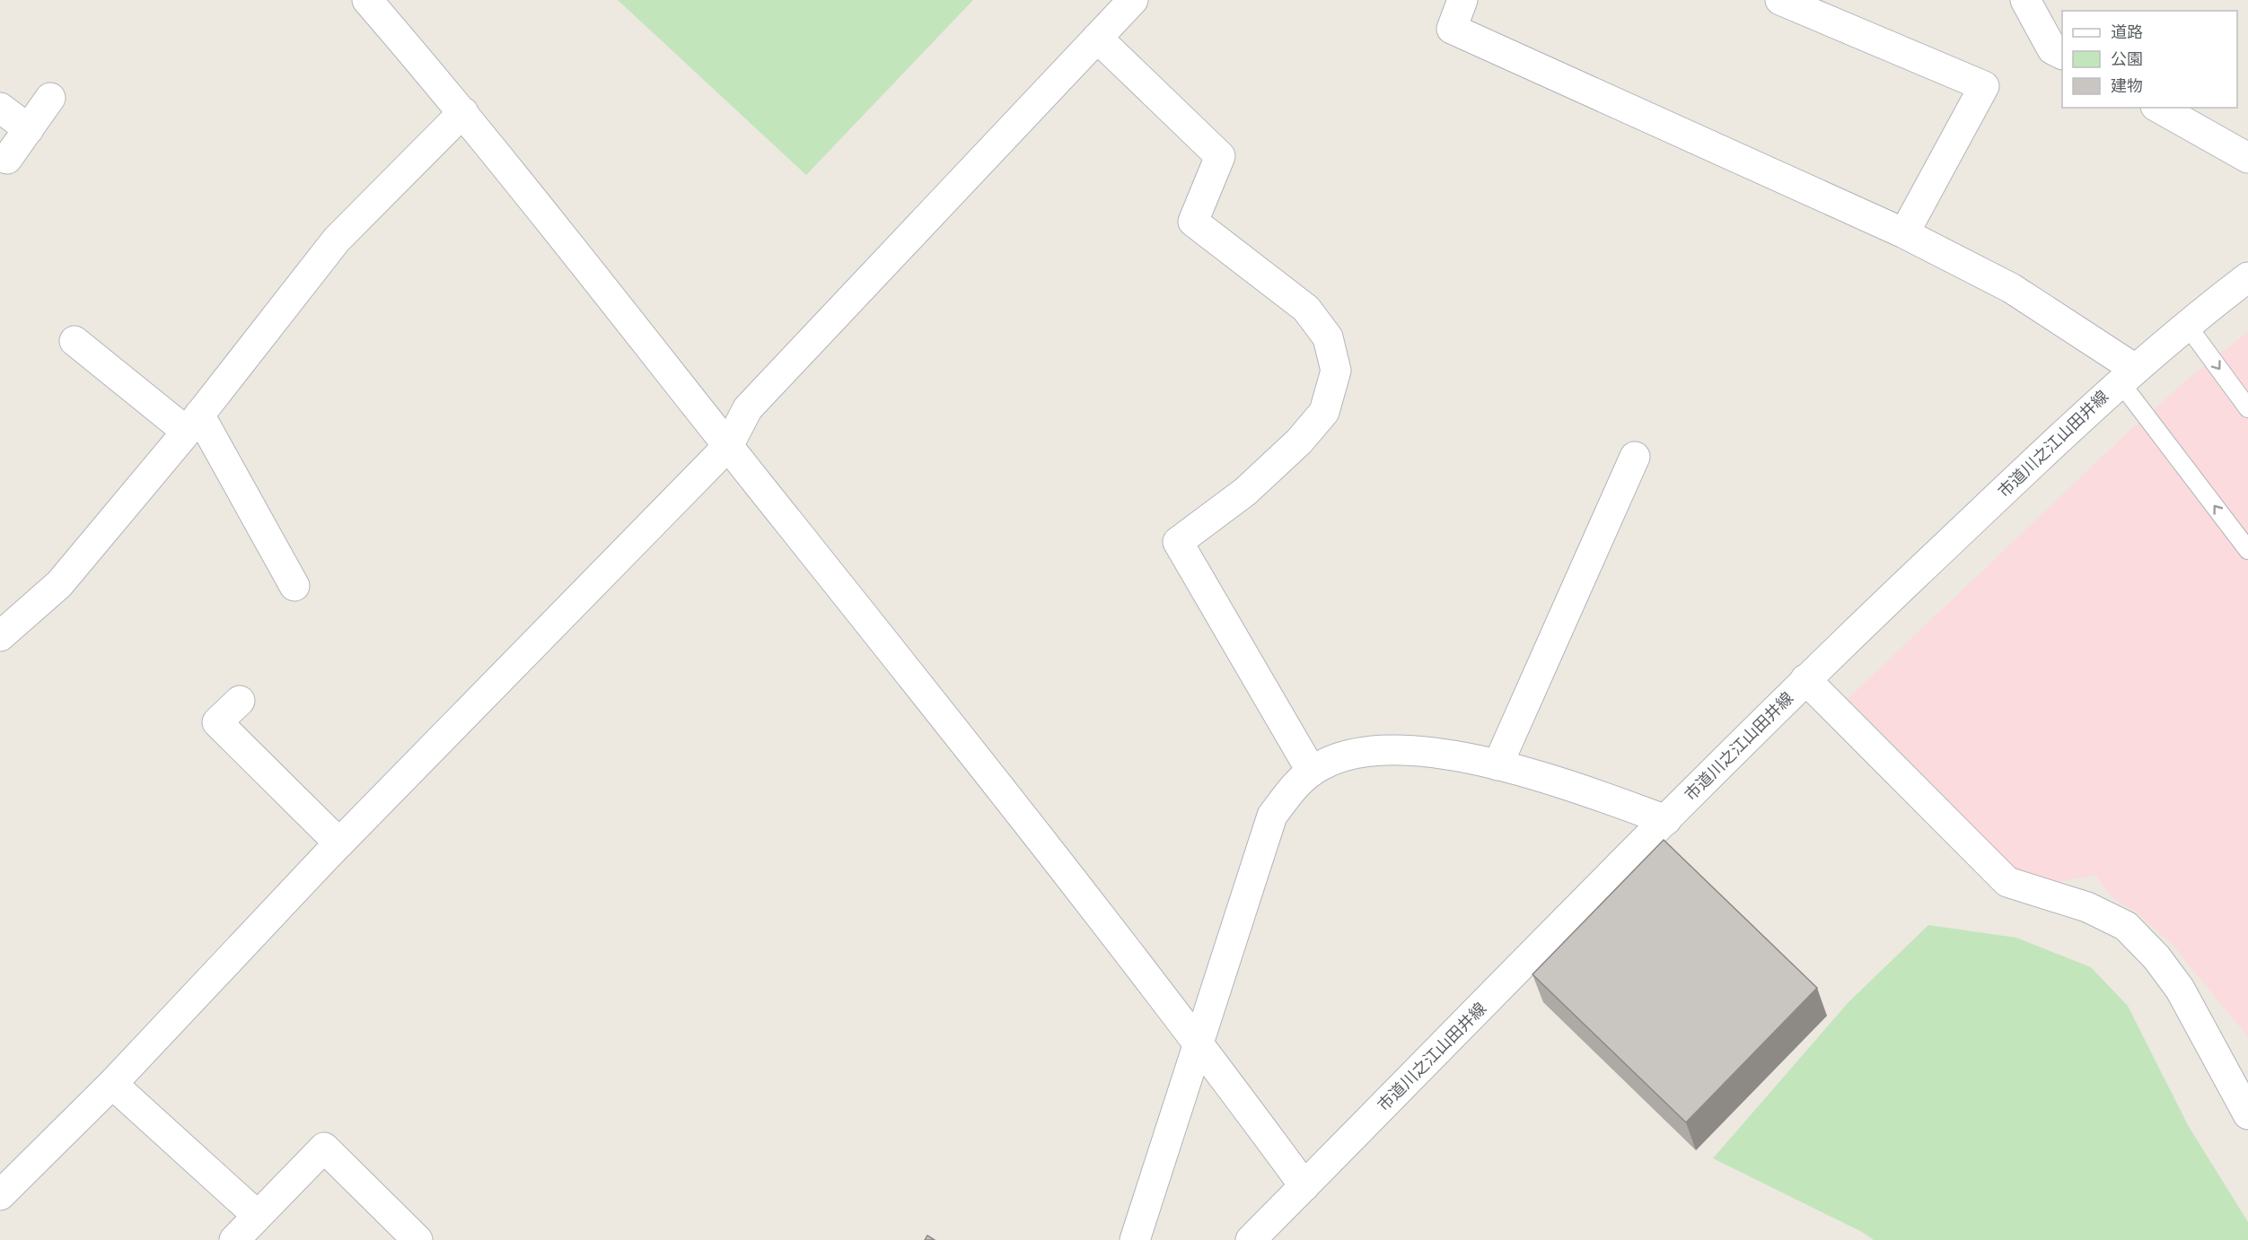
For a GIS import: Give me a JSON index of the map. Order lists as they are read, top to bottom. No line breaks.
{"streets":{"street":["市道川之江山田井線"]},"legend":["道路","公園","建物"]}
